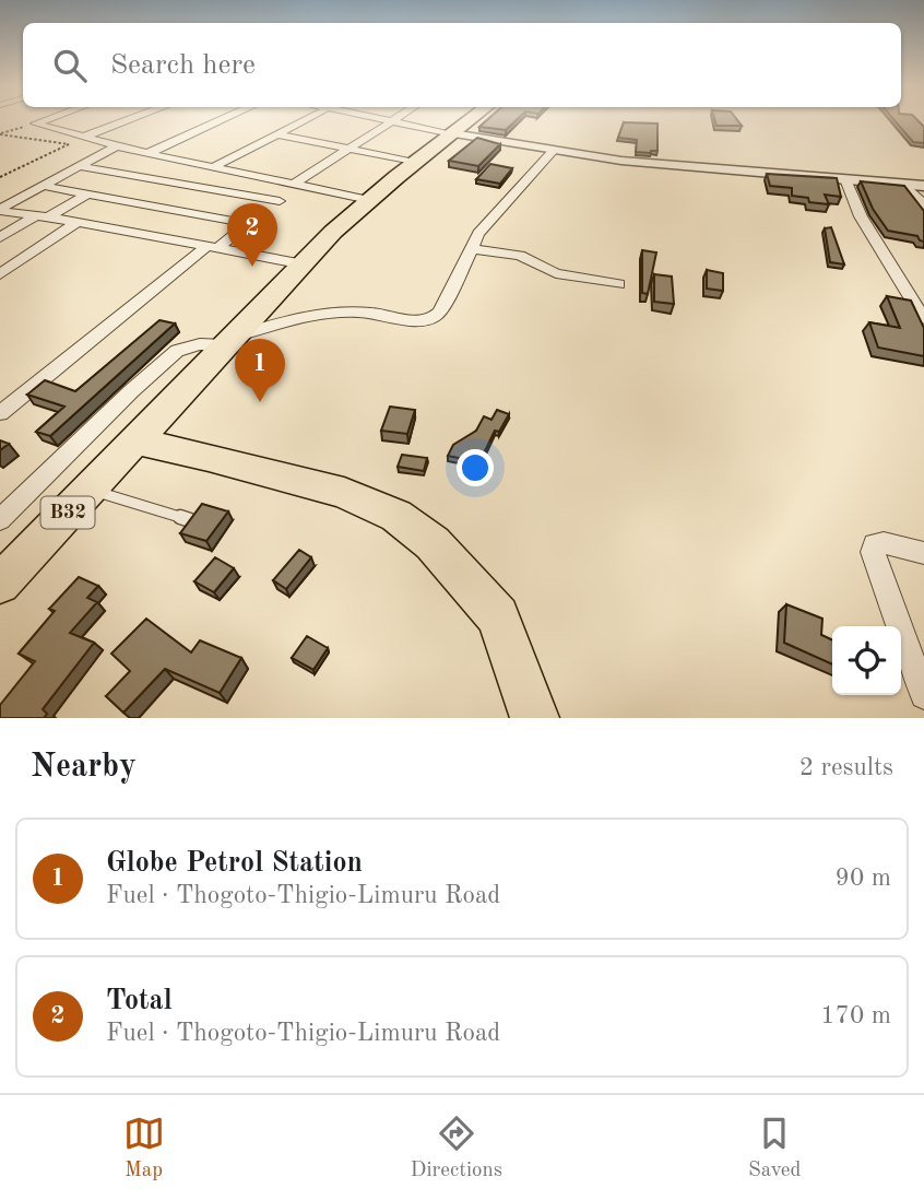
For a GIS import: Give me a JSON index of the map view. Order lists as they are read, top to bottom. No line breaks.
{"streets":{"highway":["B32"]},"page":{"search":"Search here","pins":["2","1"],"heading":["Nearby","2 results"],"list":[{"mark":"1","name":"Globe Petrol Station","note":"Fuel · Thogoto-Thigio-Limuru Road","value":"90 m"},{"mark":"2","name":"Total","note":"Fuel · Thogoto-Thigio-Limuru Road","value":"170 m"}],"nav":["Map","Directions","Saved"]}}
